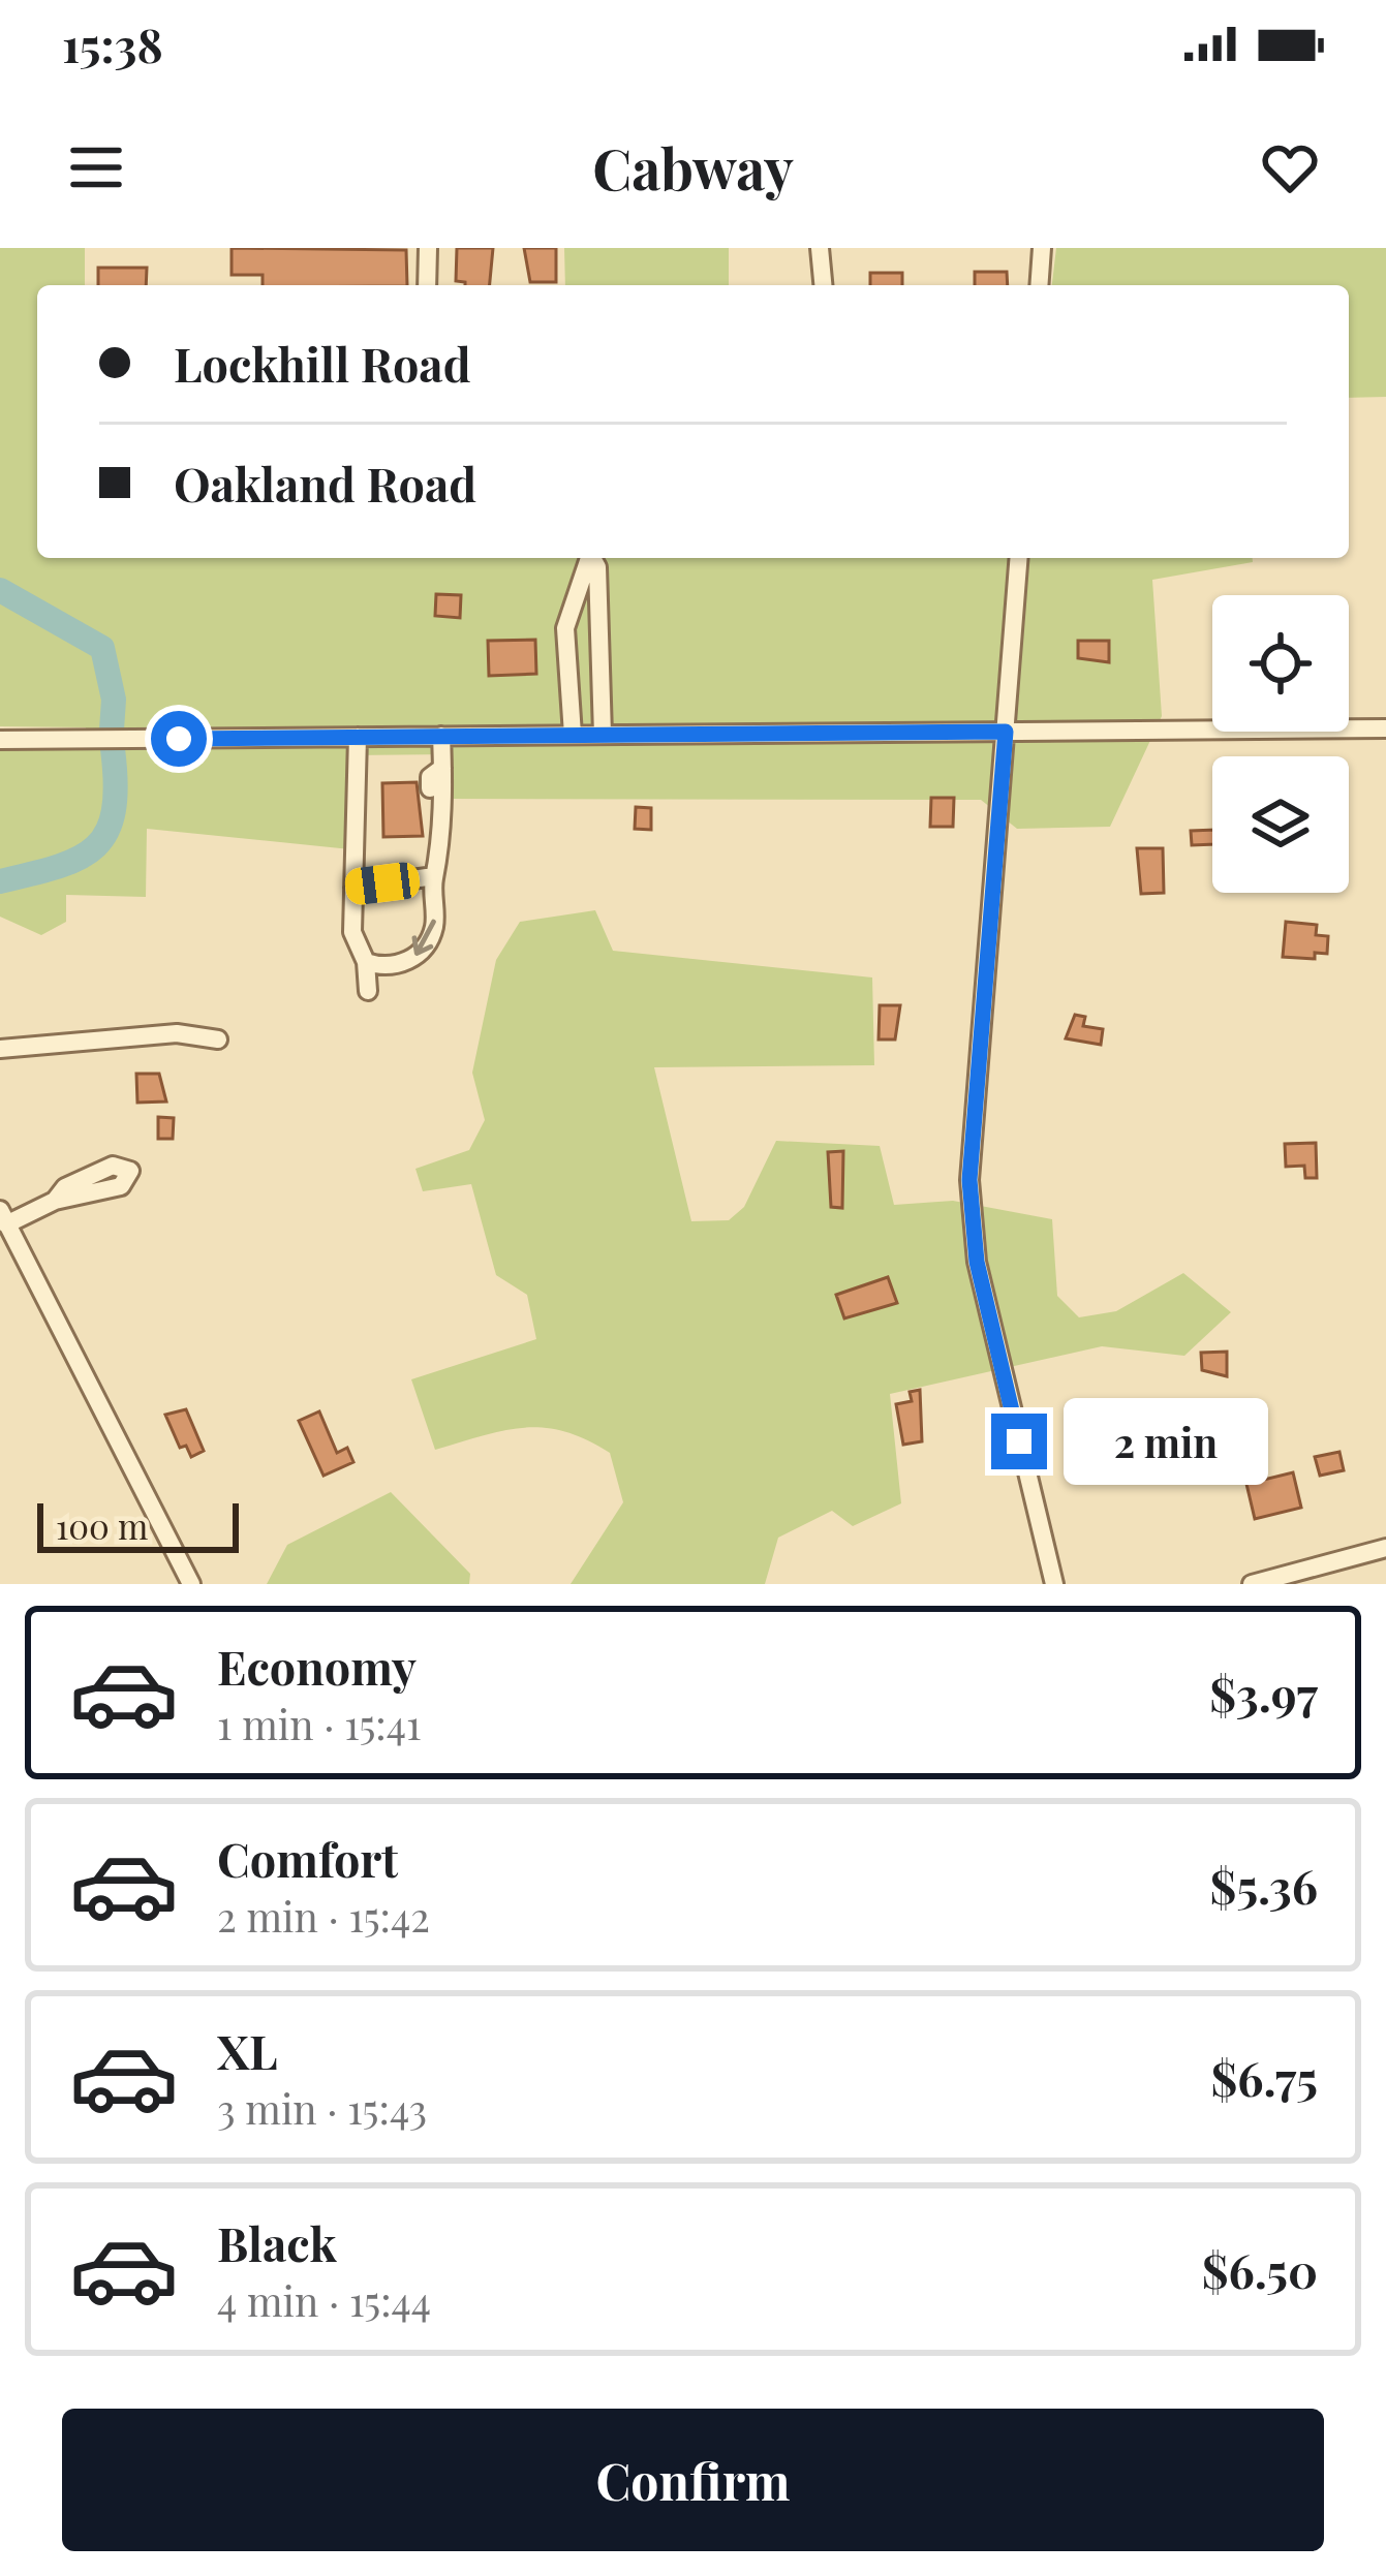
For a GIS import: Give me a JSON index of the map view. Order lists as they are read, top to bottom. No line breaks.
{"scale_bar":"100 m","page":{"status":"15:38","header":"Cabway","banner":["Lockhill Road","Oakland Road"],"bubble":"2 min","scale":"100 m","list":[{"name":"Economy","note":"1 min · 15:41","value":"$3.97"},{"name":"Comfort","note":"2 min · 15:42","value":"$5.36"},{"name":"XL","note":"3 min · 15:43","value":"$6.75"},{"name":"Black","note":"4 min · 15:44","value":"$6.50"}],"buttons":"Confirm"}}
